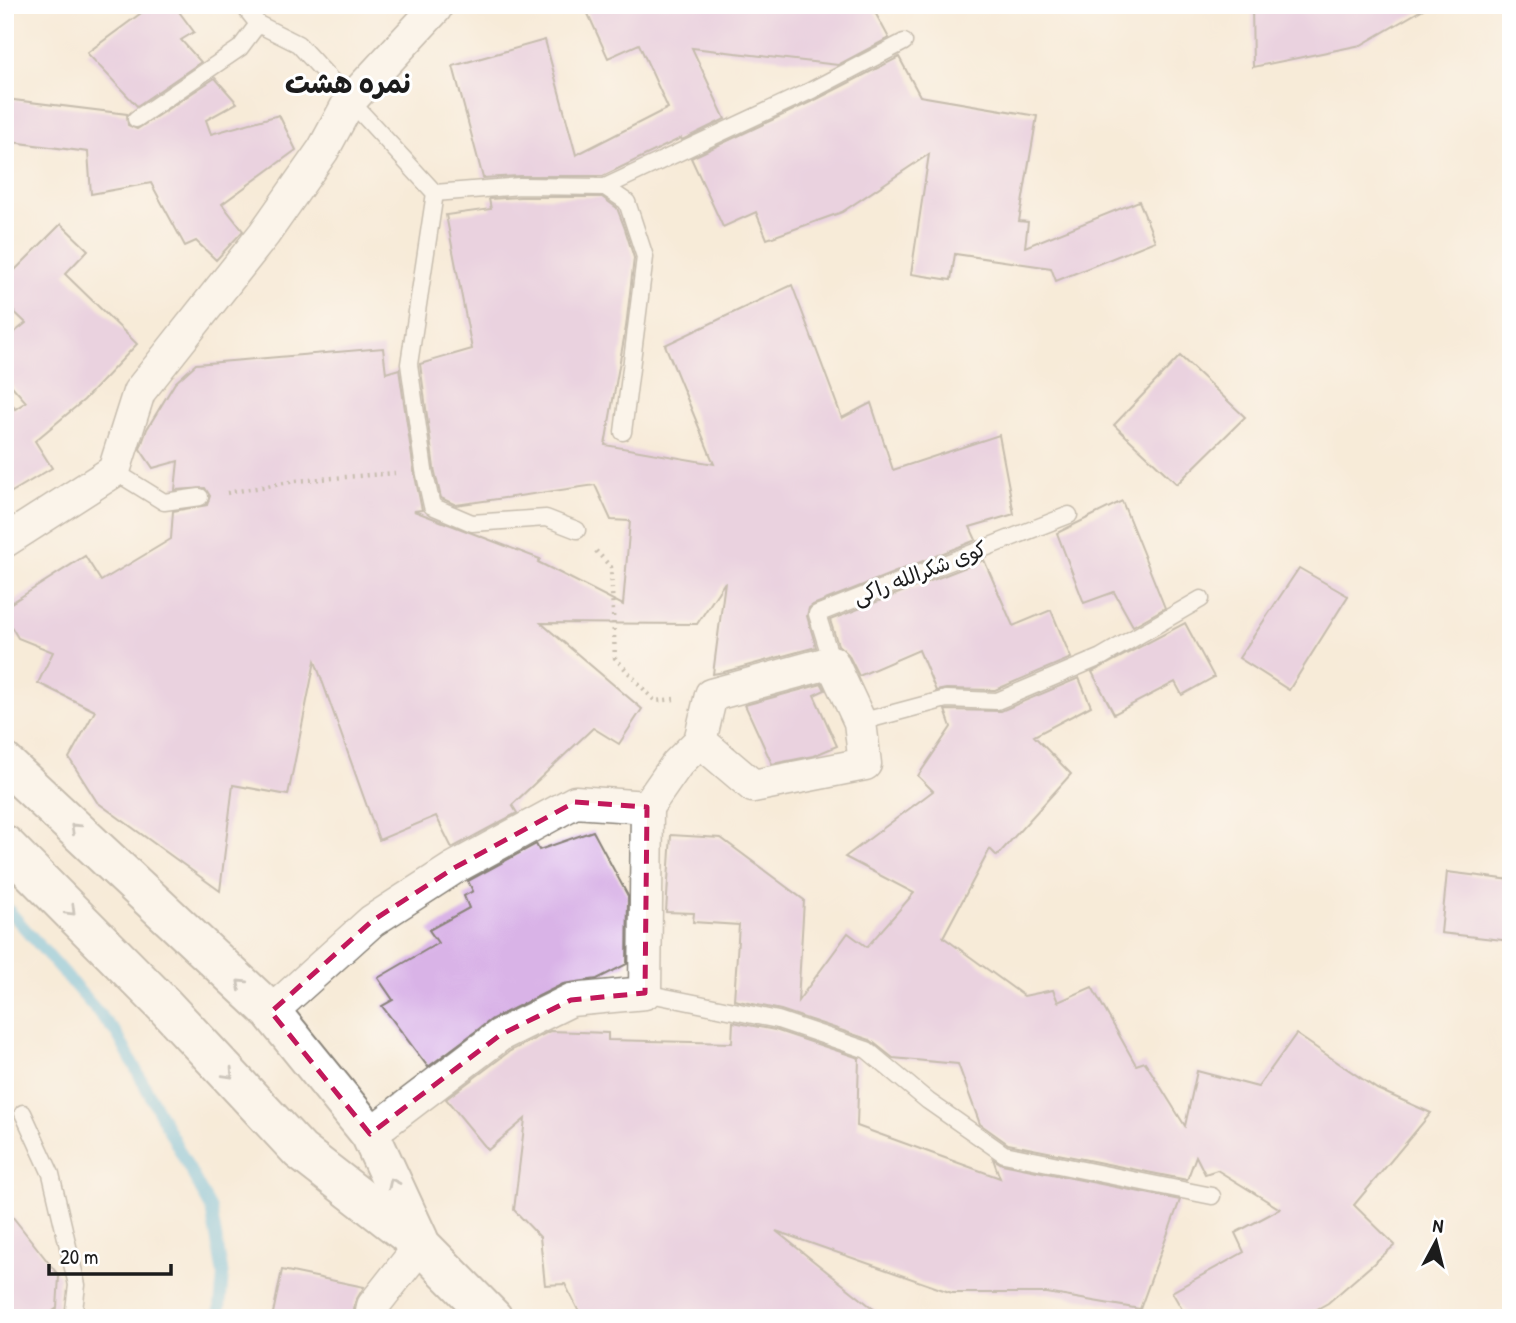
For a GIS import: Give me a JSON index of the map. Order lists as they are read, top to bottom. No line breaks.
{"streets":{"lane":["کوی شکرالله راکی"]},"districts":["نمره هشت"],"scale_bar":"20 m","north":"top"}
